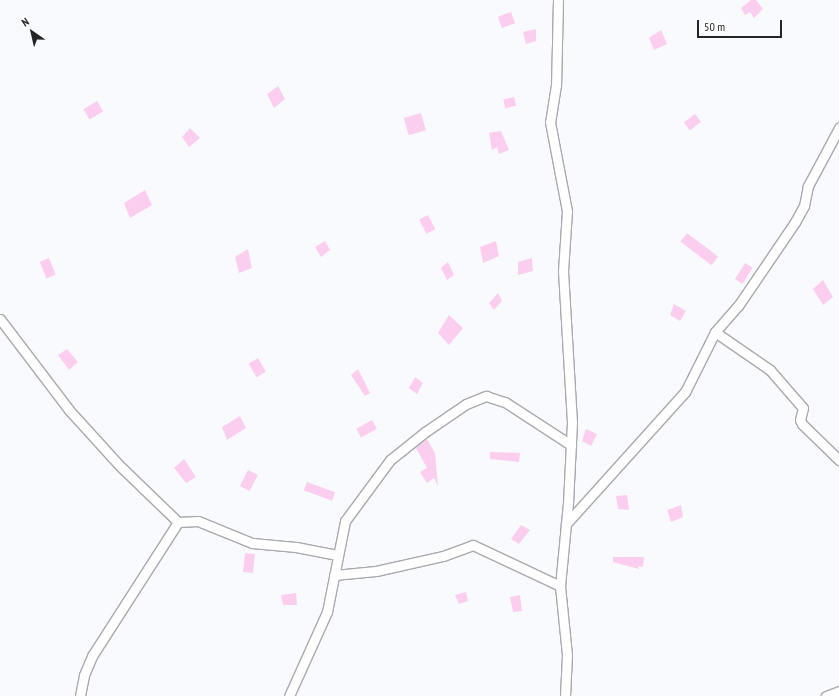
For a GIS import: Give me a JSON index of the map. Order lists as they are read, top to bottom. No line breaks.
{"scale_bar":"50 m","north":"top left"}
